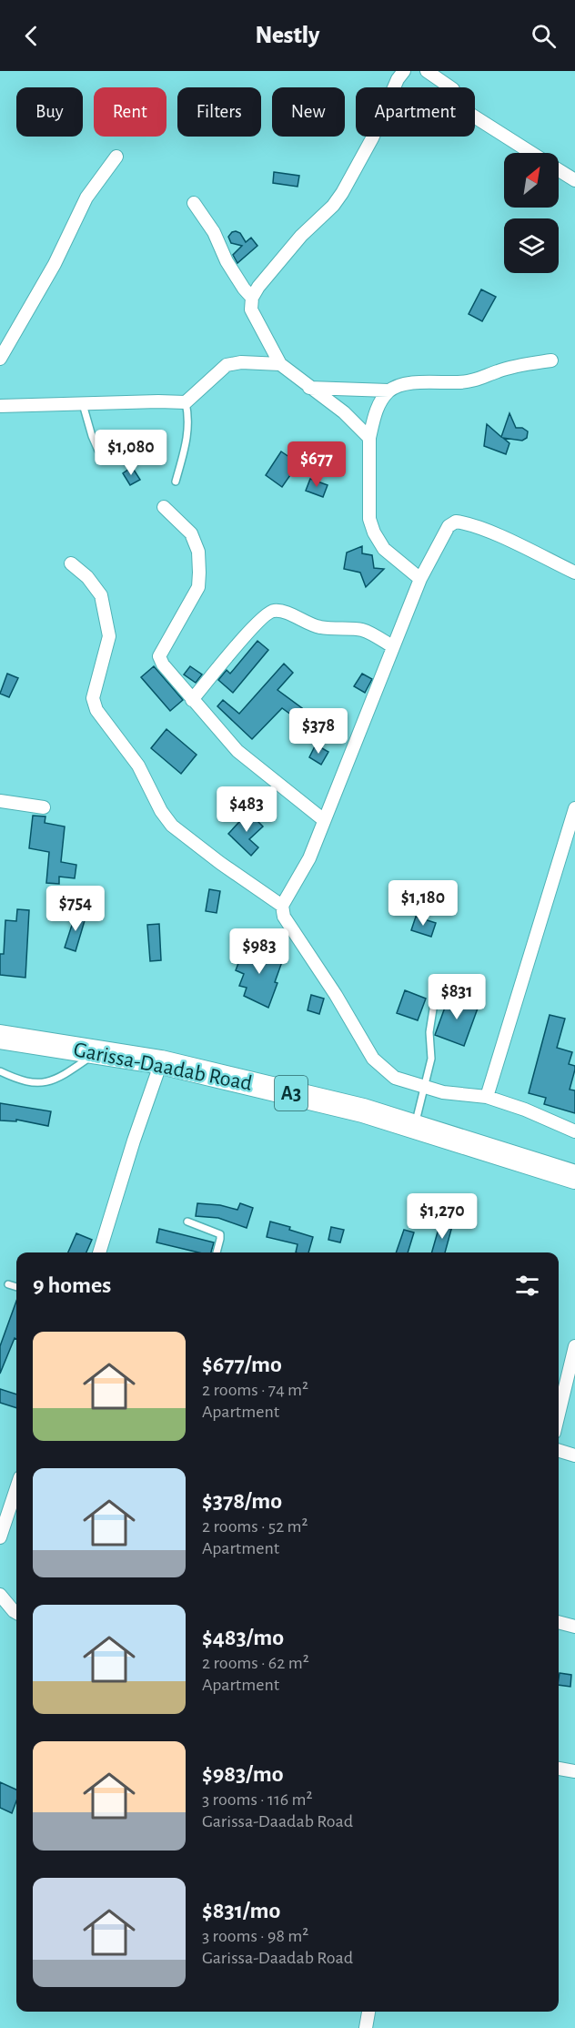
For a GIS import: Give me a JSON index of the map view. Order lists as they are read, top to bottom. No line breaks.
{"streets":{"highway":["Garissa-Daadab Road","A3"]},"north":"top right","page":{"header":"Nestly","chip":["Buy","Rent","Filters","New","Apartment"],"price":["$1,080","$677","$378","$483","$1,180","$754","$983","$831","$1,270"],"heading":"9 homes","list":[{"name":"$677/mo","note":"2 rooms · 74 m² · Apartment"},{"name":"$378/mo","note":"2 rooms · 52 m² · Apartment"},{"name":"$483/mo","note":"2 rooms · 62 m² · Apartment"},{"name":"$983/mo","note":"3 rooms · 116 m² · Garissa-Daadab Road"},{"name":"$831/mo","note":"3 rooms · 98 m² · Garissa-Daadab Road"}]}}
